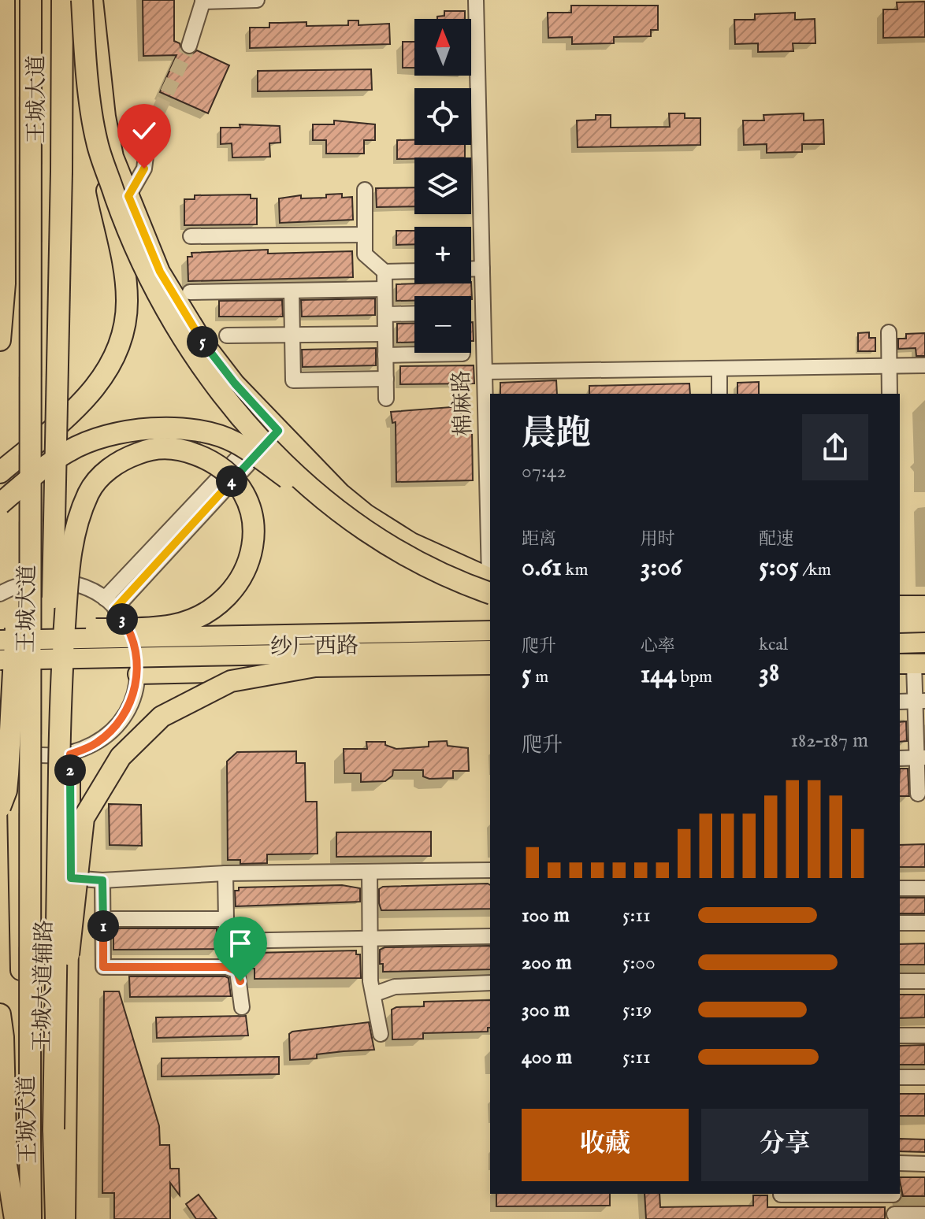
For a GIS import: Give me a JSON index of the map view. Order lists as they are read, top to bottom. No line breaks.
{"streets":{"highway":["王城大道"],"main road":["纱厂西路","王城大道辅路"],"street":["棉麻路"]},"north":"top","page":{"map_buttons":["+","−"],"pins":["5","4","3","2","1"],"heading":["晨跑","07:42"],"stats":[["距离","0.61 km"],["用时","3:06"],["配速","5:05 /km"],["爬升","5 m"],["心率","144 bpm"],["kcal","38"]],"chart":["爬升","182–187 m"],"list":[{"name":"100 m","note":"5:11"},{"name":"200 m","note":"5:00"},{"name":"300 m","note":"5:19"},{"name":"400 m","note":"5:11"}],"buttons":["收藏","分享"]}}
